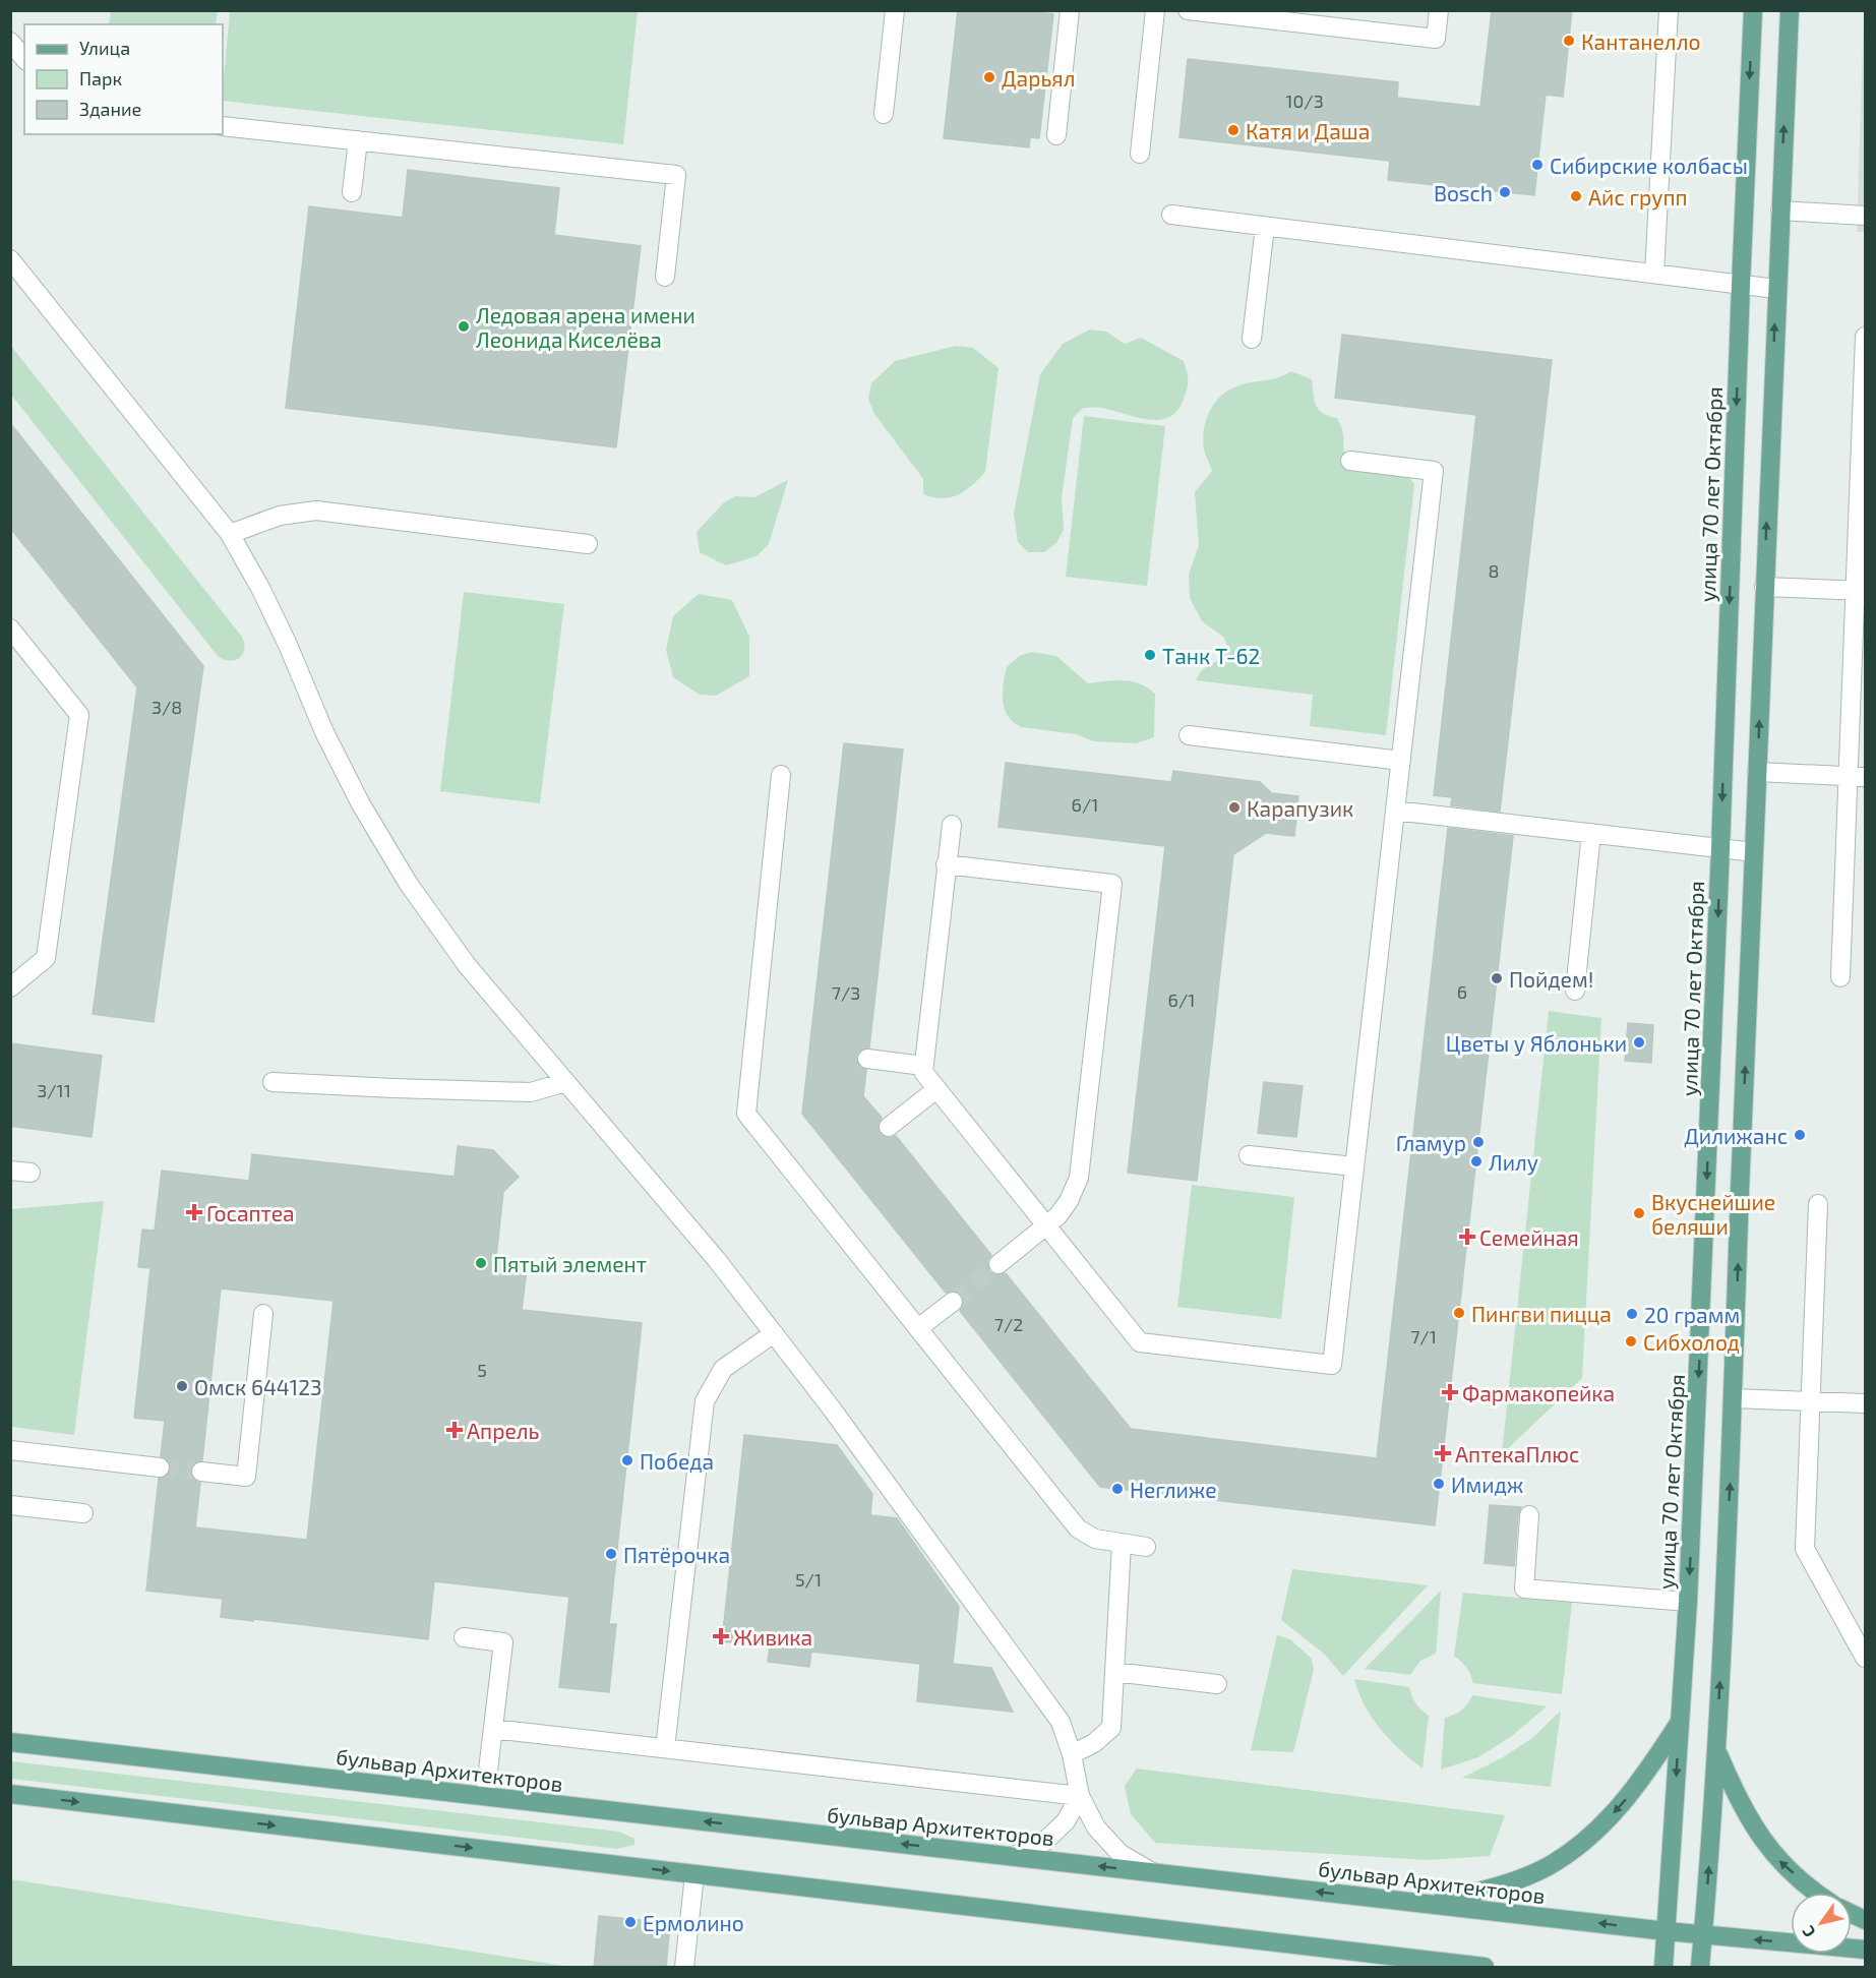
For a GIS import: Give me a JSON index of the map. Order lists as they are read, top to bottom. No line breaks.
{"streets":{"main road":["улица 70 лет Октября","бульвар Архитекторов"]},"crossings":[["улица 70 лет Октября","бульвар Архитекторов"]],"places":{"other":["Кантанелло","Дарьял","Катя и Даша","Сибирские колбасы","Bosch","Айс групп","Ледовая арена имени Леонида Киселёва","Танк Т-62","Карапузик","Пойдем!","Цветы у Яблоньки","Дилижанс","Гламур","Лилу","Вкуснейшие беляши","Пятый элемент","Пингви пицца","20 грамм","Сибхолод","Омск 644123","Победа","Имидж","Неглиже","Пятёрочка","Ермолино"],"health":["Госаптеа","Семейная","Фармакопейка","Апрель","АптекаПлюс","Живика"]},"house_numbers":["10/3","8","3/8","6/1","6","7/3","6/1","3/11","7/2","7/1","5","5/1"],"legend":["Улица","Парк","Здание"],"north":"bottom left"}
